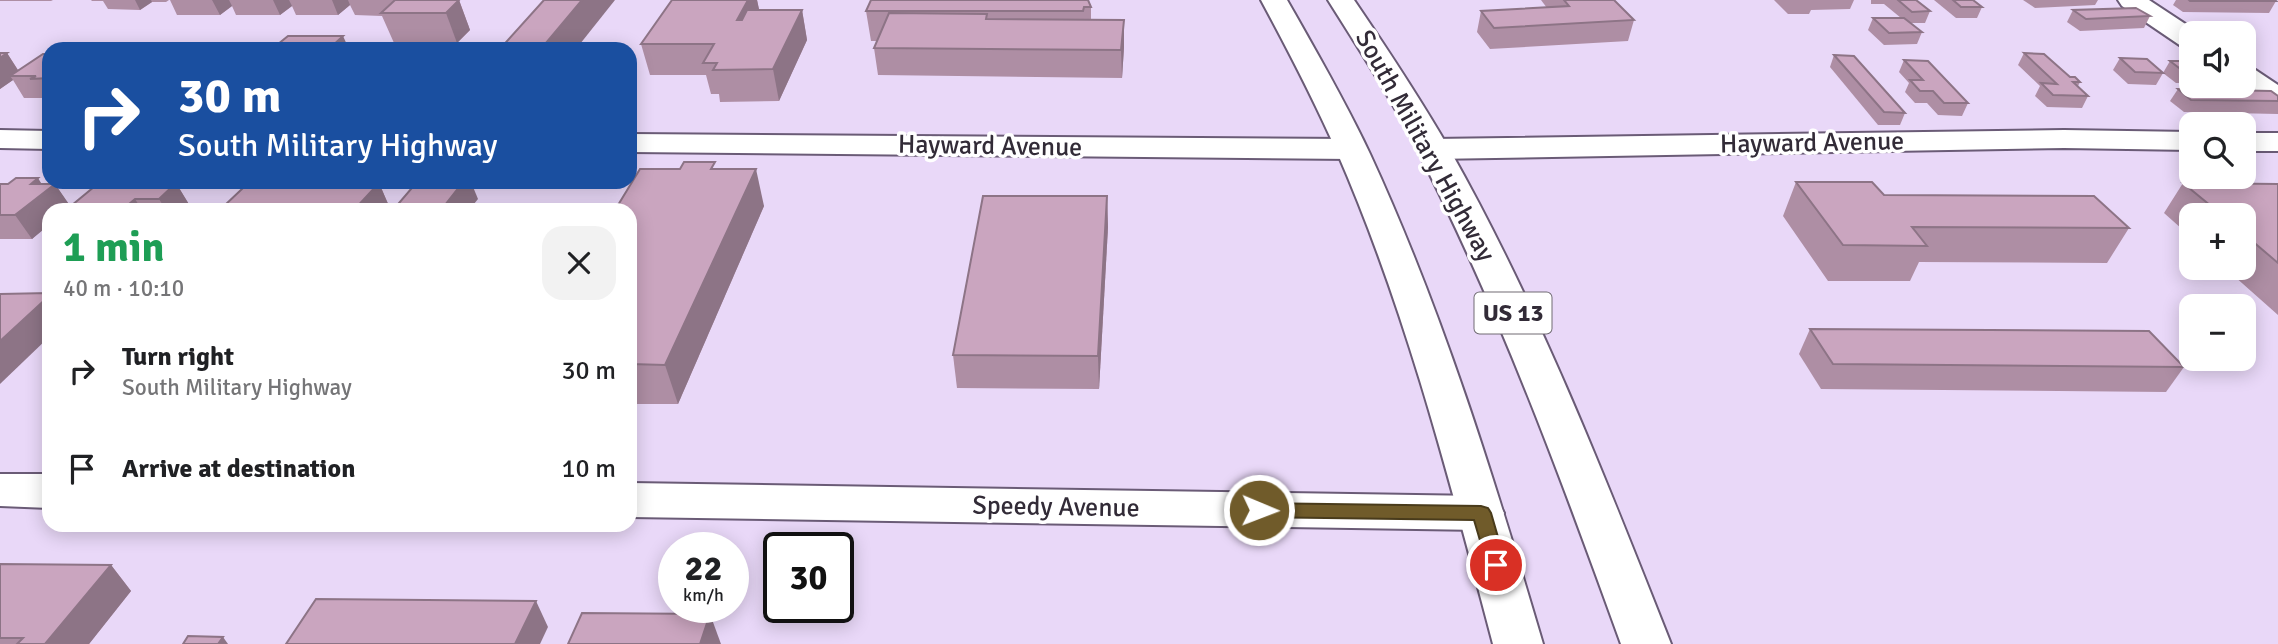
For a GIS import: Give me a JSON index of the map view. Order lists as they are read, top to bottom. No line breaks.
{"streets":{"street":["Hayward Avenue","South Military Highway","US 13","Speedy Avenue"]},"crossings":[["Hayward Avenue","South Military Highway"]],"page":{"map_buttons":["+","−"],"turn":["30 m","South Military Highway"],"heading":["1 min","40 m · 10:10"],"list":[{"name":"Turn right","note":"South Military Highway","value":"30 m"},{"name":"Arrive at destination","value":"10 m"}],"speed":"22 km/h","limit":"30"}}
